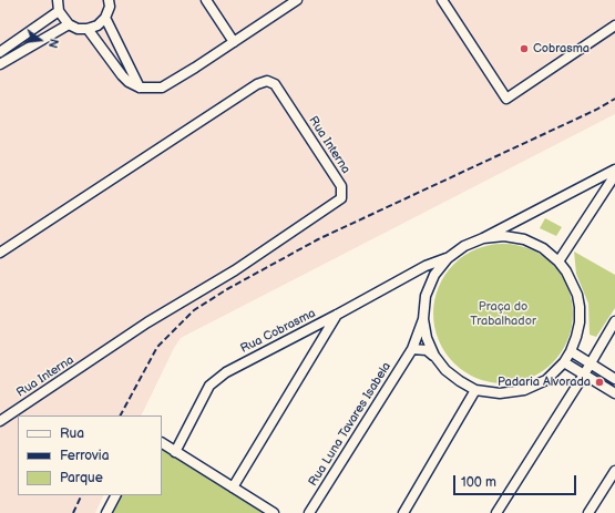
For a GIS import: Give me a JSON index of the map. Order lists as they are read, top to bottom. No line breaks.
{"streets":{"street":["Rua Interna","Rua Cobrasma","Rua Luna Tavares Isabela"]},"crossings":[["Rua Cobrasma","Rua Luna Tavares Isabela"]],"parks":["Praça do Trabalhador"],"places":["Cobrasma","Padaria Alvorada"],"legend":["Rua","Ferrovia","Parque"],"scale_bar":"100 m","north":"right"}
